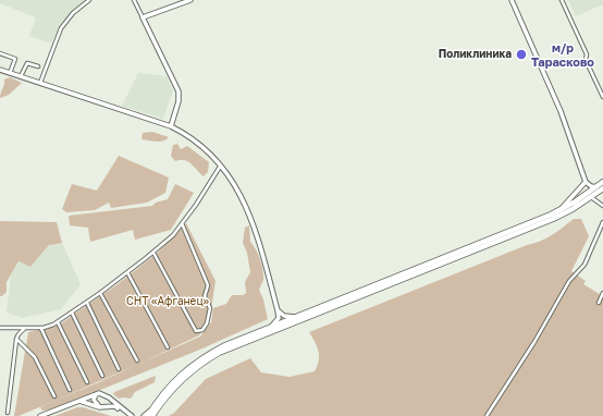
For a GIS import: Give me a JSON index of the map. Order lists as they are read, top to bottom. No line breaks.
{"districts":["м/р Тарасково"],"parks":["СНТ «Афганец»"],"places":["Поликлиника"]}
